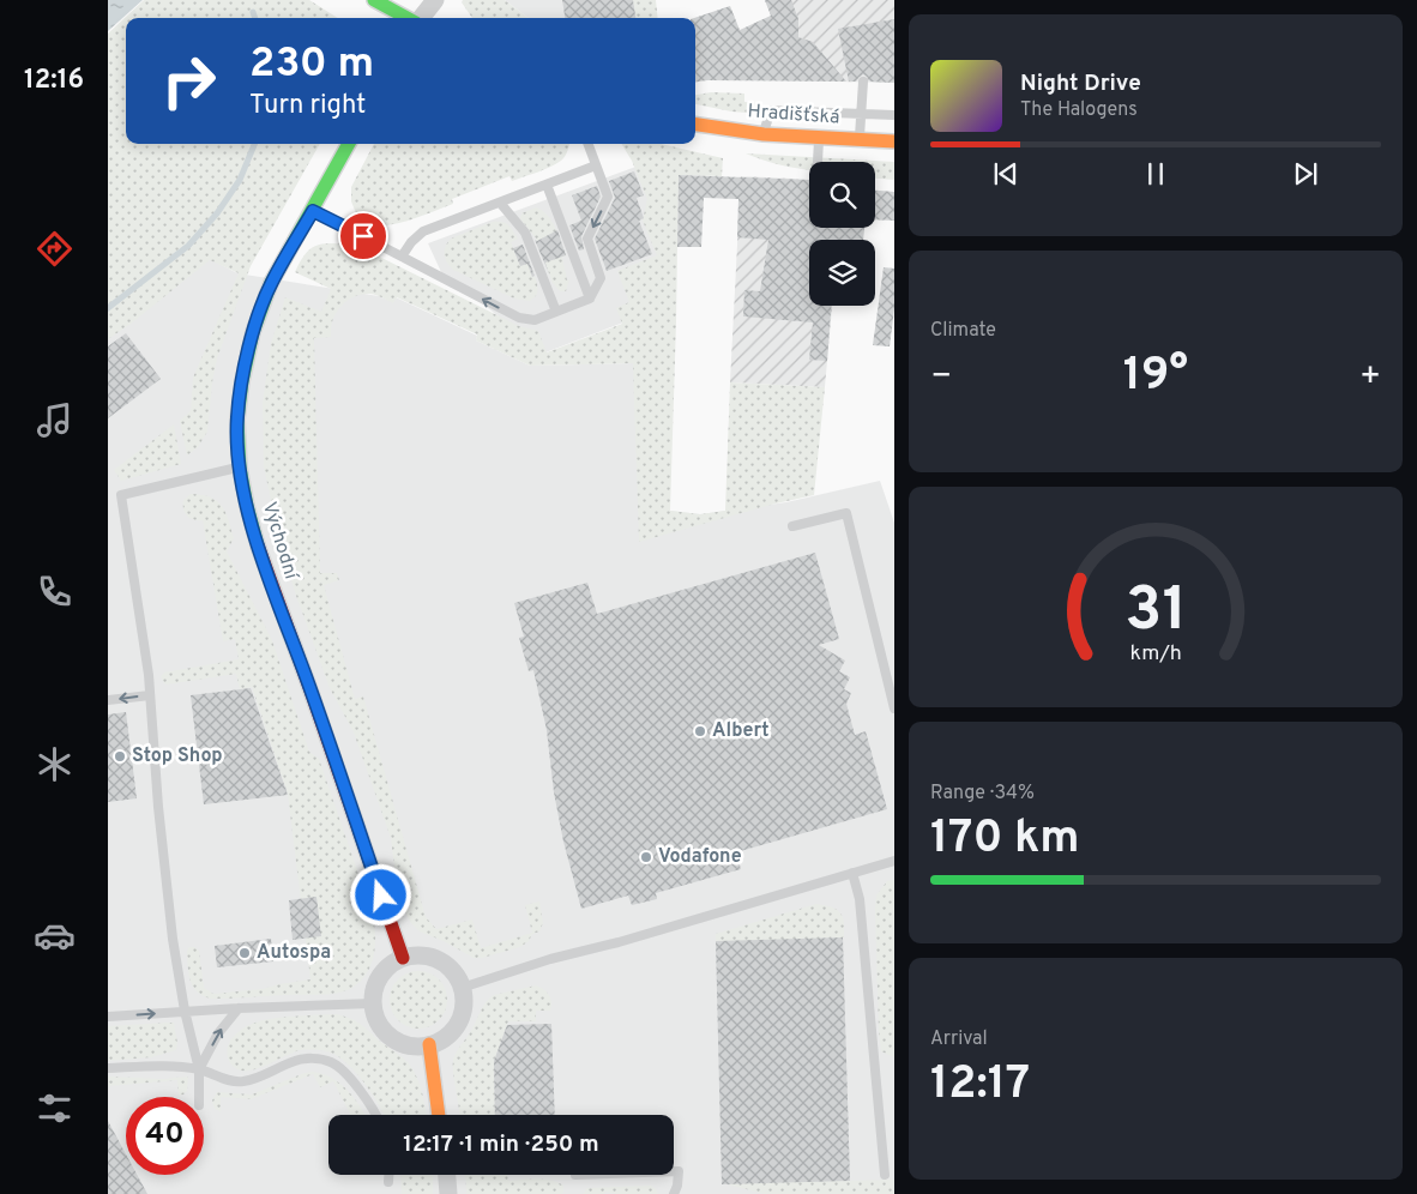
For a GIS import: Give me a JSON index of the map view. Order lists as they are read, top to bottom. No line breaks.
{"streets":{"street":["Hradišťská","Východní"]},"places":["Albert","Stop Shop","Vodafone","Autospa"],"page":{"tabs":"12:16","turn":["230 m","Turn right"],"song":["Night Drive","The Halogens"],"tile":["Climate",["Range · 34%","170 km"],["Arrival","12:17"]],"heat":["−","19°","+"],"limit":"40","trip":"12:17 · 1 min · 250 m","gauge":["31","km/h"]}}
